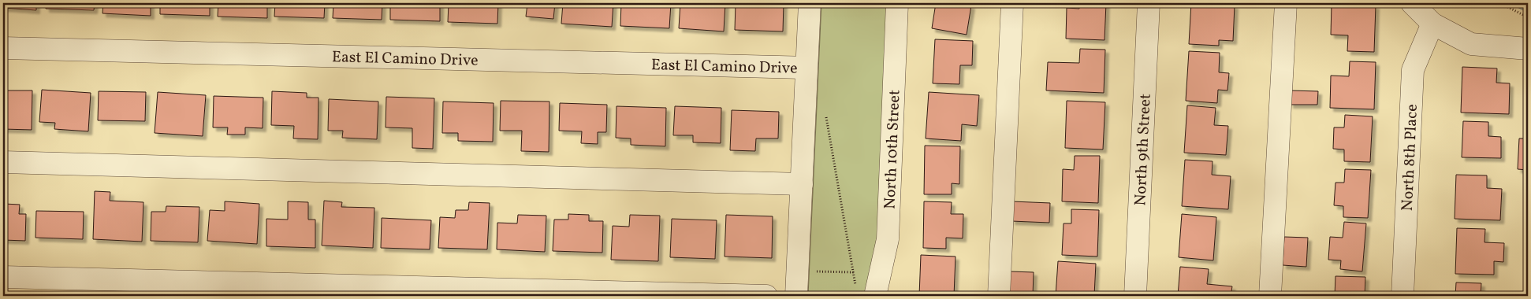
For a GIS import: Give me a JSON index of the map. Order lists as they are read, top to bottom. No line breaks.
{"streets":{"street":["East El Camino Drive","North 9th Street","North 10th Street","North 8th Place"]}}
